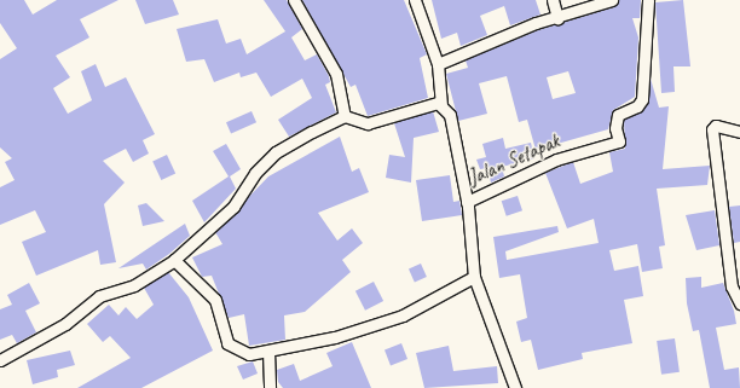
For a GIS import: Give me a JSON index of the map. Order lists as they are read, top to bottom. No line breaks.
{"streets":{"street":["Jalan Setapak"]}}
